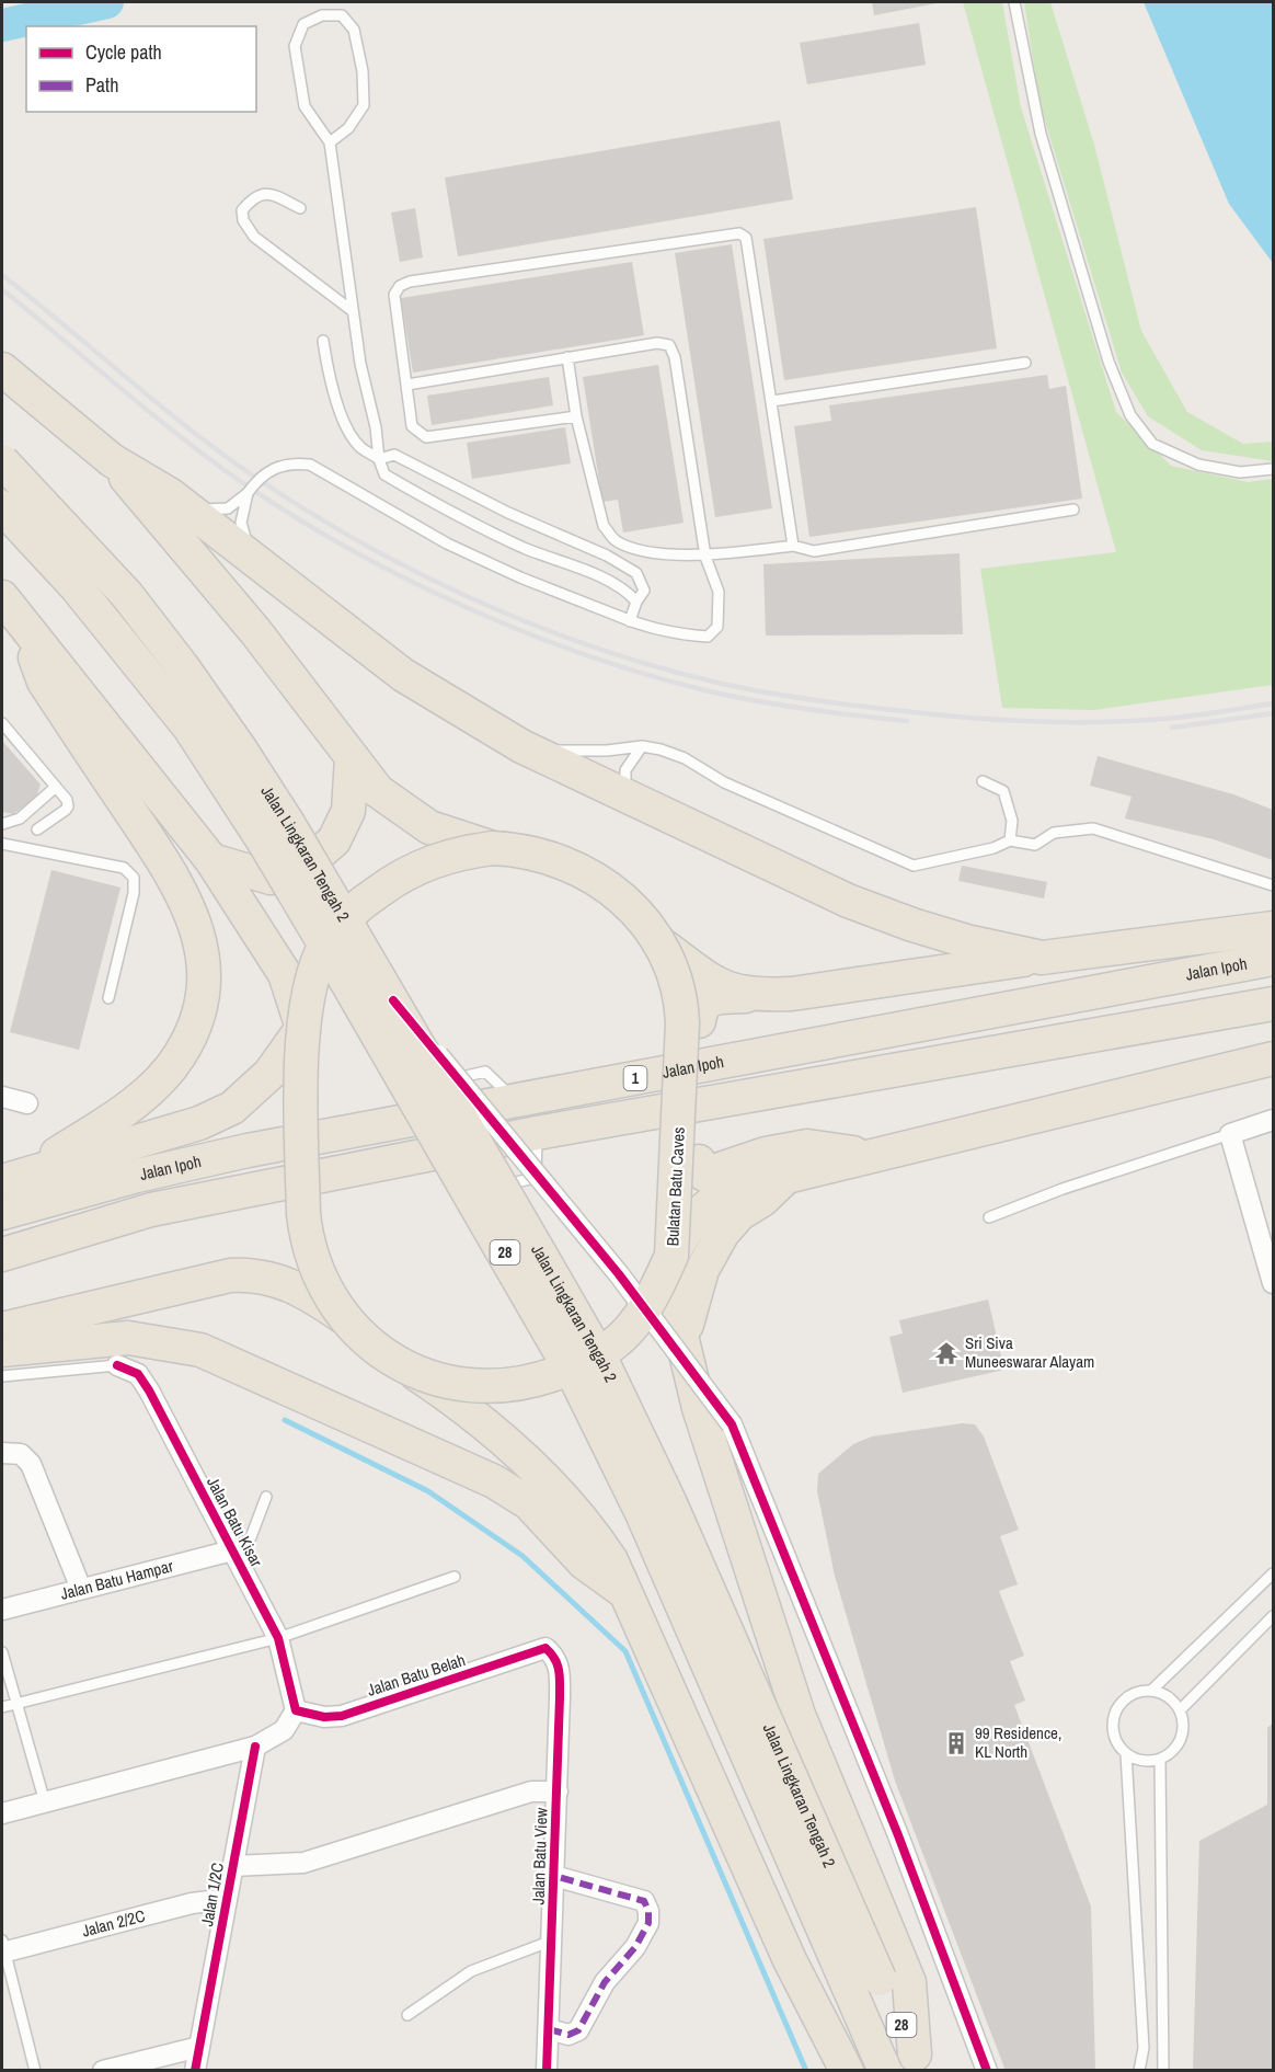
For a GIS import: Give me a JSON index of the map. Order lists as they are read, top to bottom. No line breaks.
{"streets":{"highway":["Jalan Lingkaran Tengah 2","Jalan Ipoh","1","Bulatan Batu Caves","28"],"street":["Jalan Batu Kisar","Jalan Batu Hampar","Jalan Batu Belah","Jalan Batu View","Jalan 1/2C","Jalan 2/2C"]},"crossings":[["Jalan Batu Kisar","Jalan Batu Hampar"],["Jalan Batu Kisar","Jalan Batu Belah"],["Jalan Batu Belah","Jalan Batu View"],["Jalan 1/2C","Jalan 2/2C"]],"places":{"temple":["Sri Siva Muneeswarar Alayam"],"building":["99 Residence, KL North"]},"legend":["Cycle path","Path"]}
